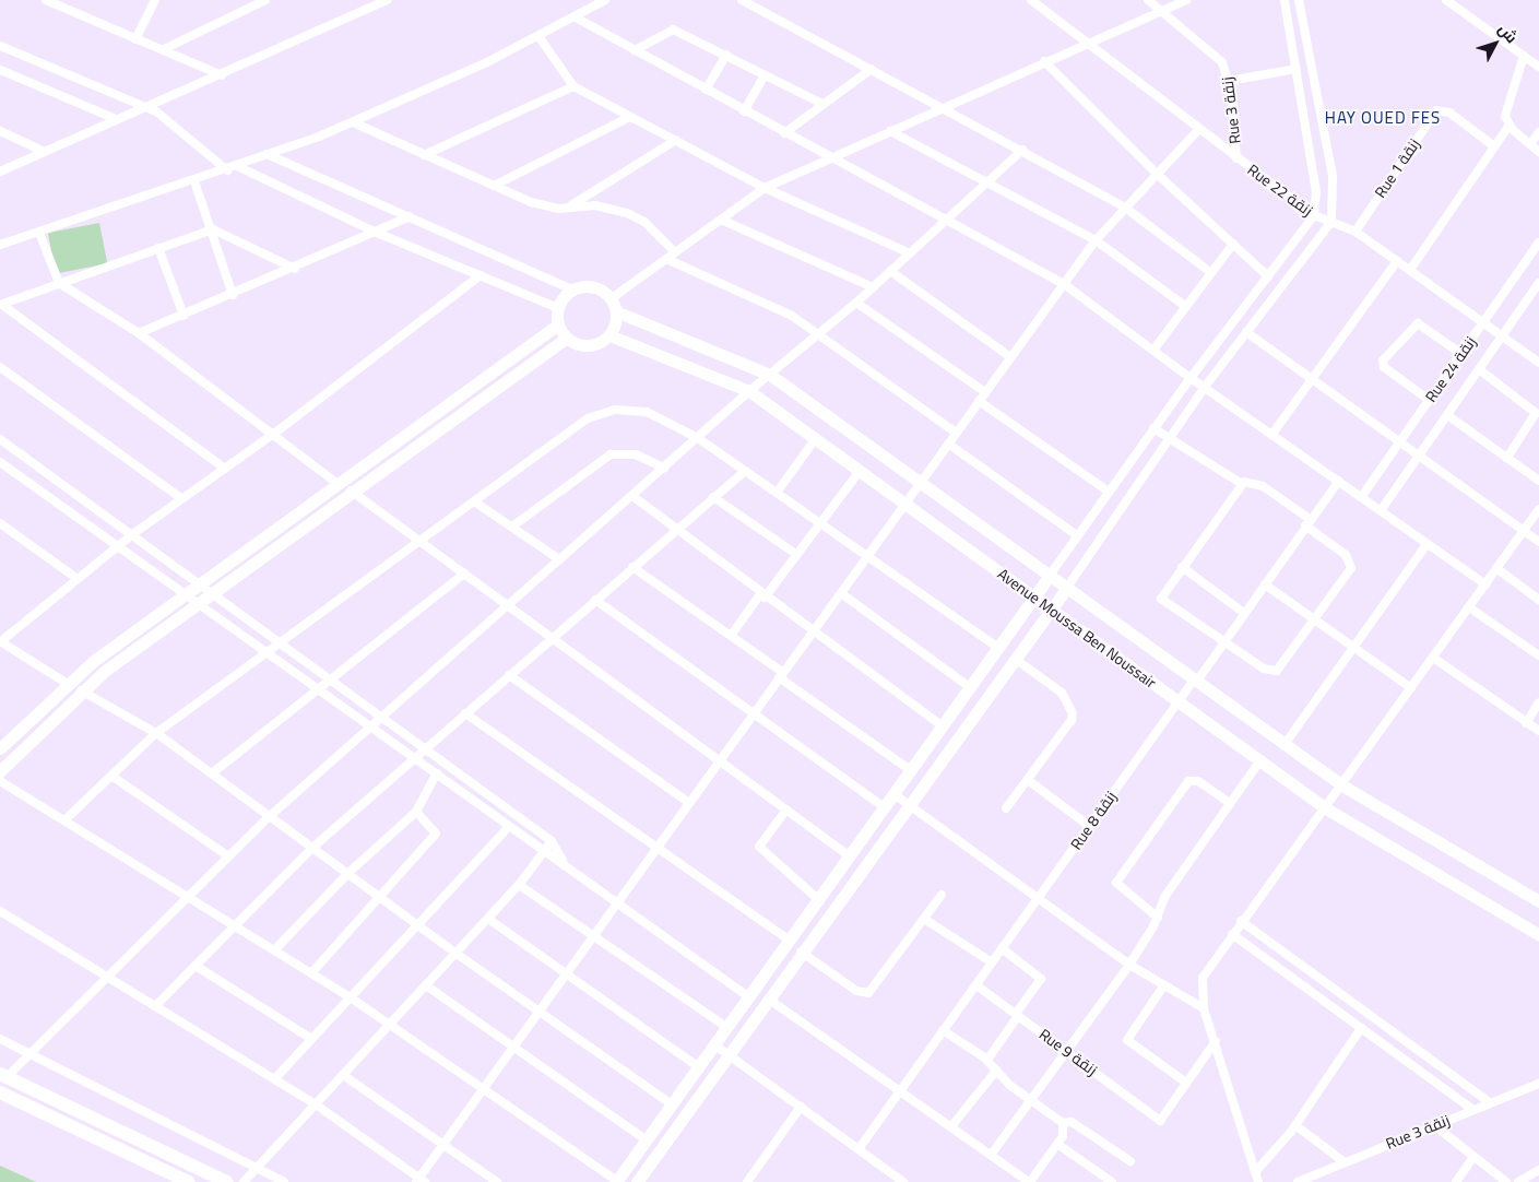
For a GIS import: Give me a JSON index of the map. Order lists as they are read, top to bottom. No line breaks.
{"streets":{"street":["Rue 3 زنقة","Rue 1 زنقة","Rue 22 زنقة","Rue 24 زنقة","Avenue Moussa Ben Noussair","Rue 8 زنقة","Rue 9 زنقة"]},"crossings":[["Rue 3 زنقة","Rue 22 زنقة"],["Rue 1 زنقة","Rue 22 زنقة"],["Rue 22 زنقة","Rue 24 زنقة"],["Avenue Moussa Ben Noussair","Rue 8 زنقة"],["Rue 8 زنقة","Rue 9 زنقة"]],"districts":["HAY OUED FES"],"north":"top right"}
